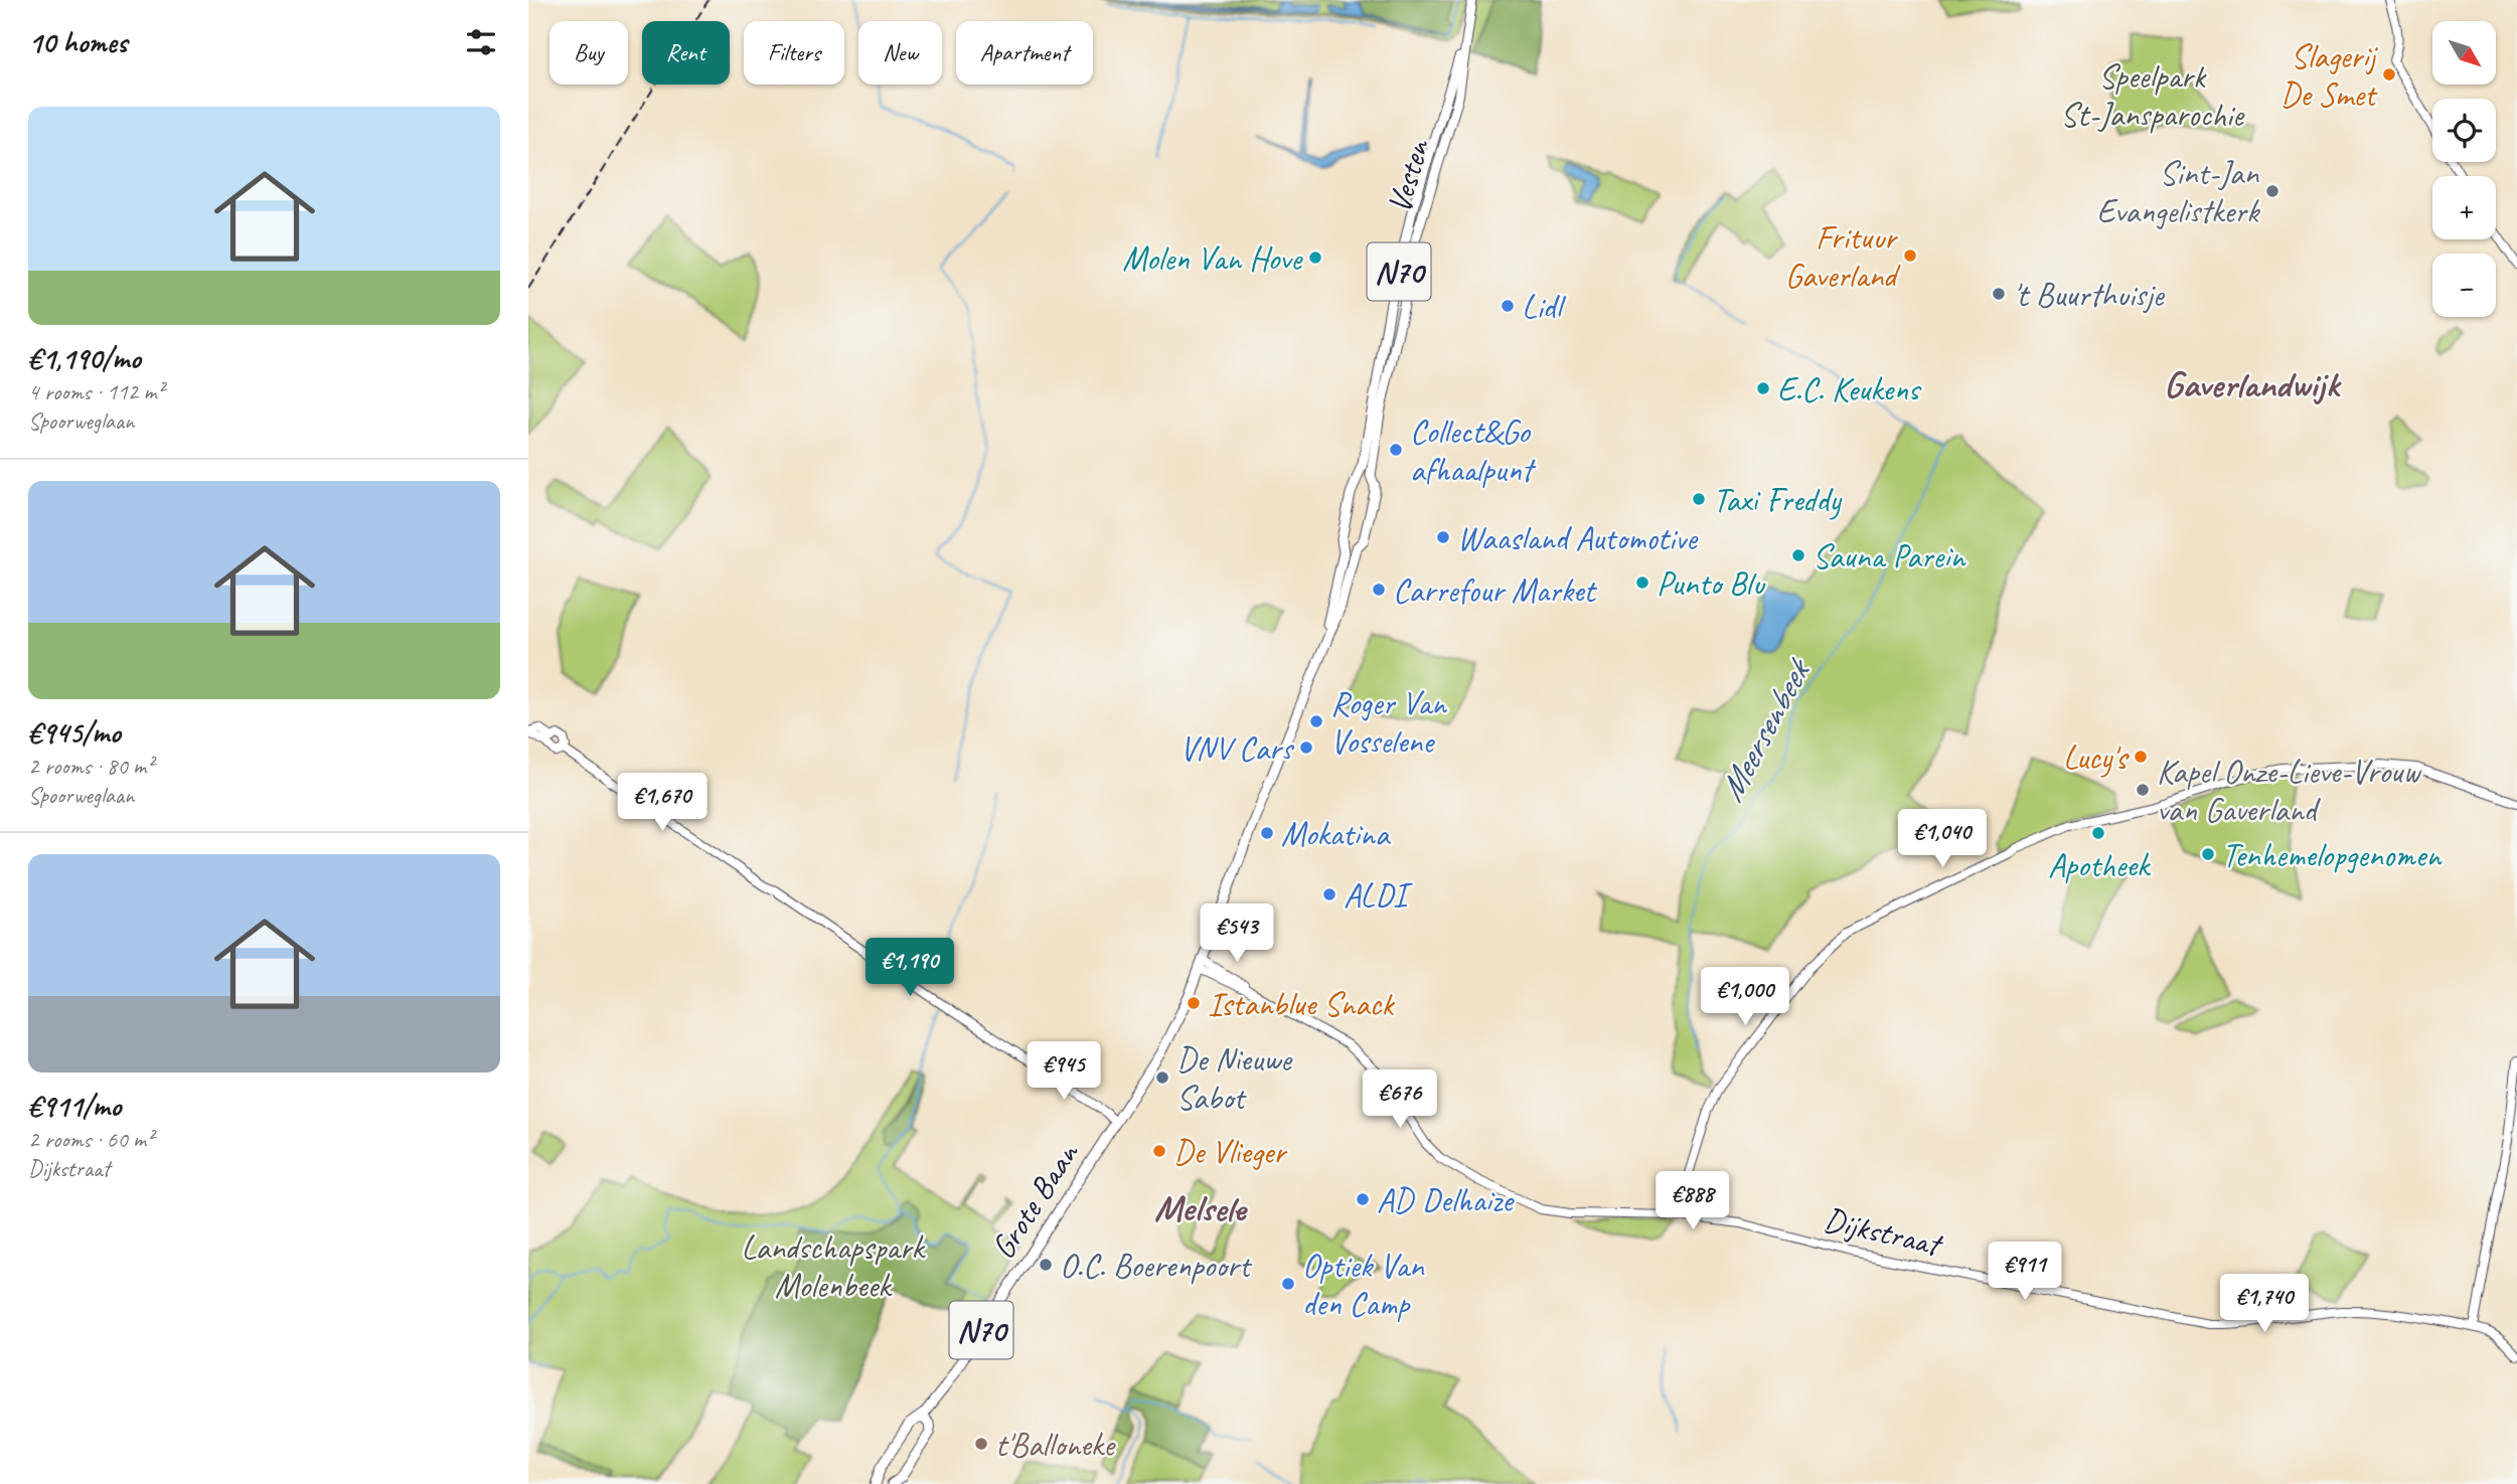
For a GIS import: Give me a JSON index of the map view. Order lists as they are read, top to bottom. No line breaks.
{"streets":{"main road":["Vesten","N70","Grote Baan"],"street":["Dijkstraat"]},"crossings":[["Vesten","Grote Baan"],["Grote Baan","Dijkstraat"]],"districts":["Gaverlandwijk","Melsele"],"water":["Meersenbeek"],"parks":["Speelpark St-Jansparochie","Landschapspark Molenbeek"],"places":["Slagerij De Smet","Sint-Jan Evangelistkerk","Frituur Gaverland","Molen Van Hove","'t Buurthuisje","Lidl","E.C. Keukens","Collect&Go afhaalpunt","Taxi Freddy","Waasland Automotive","Sauna Parein","Punto Blu","Carrefour Market","Roger Van Vosselene","VNV Cars","Lucy's","Kapel Onze-Lieve-Vrouw van Gaverland","Mokatina","Apotheek","Tenhemelopgenomen","ALDI","Istanblue Snack","De Nieuwe Sabot","De Vlieger","AD Delhaize","O.C. Boerenpoort","Optiek Van den Camp","t'Balloneke"],"north":"bottom right","page":{"heading":"10 homes","map_buttons":["+","−"],"chip":["Buy","Rent","Filters","New","Apartment"],"list":[{"name":"€1,190/mo","note":"4 rooms · 112 m² · Spoorweglaan"},{"name":"€945/mo","note":"2 rooms · 80 m² · Spoorweglaan"},{"name":"€911/mo","note":"2 rooms · 60 m² · Dijkstraat"}],"price":["€1,670","€1,040","€543","€1,190","€1,000","€945","€676","€888","€911","€1,740"]}}
